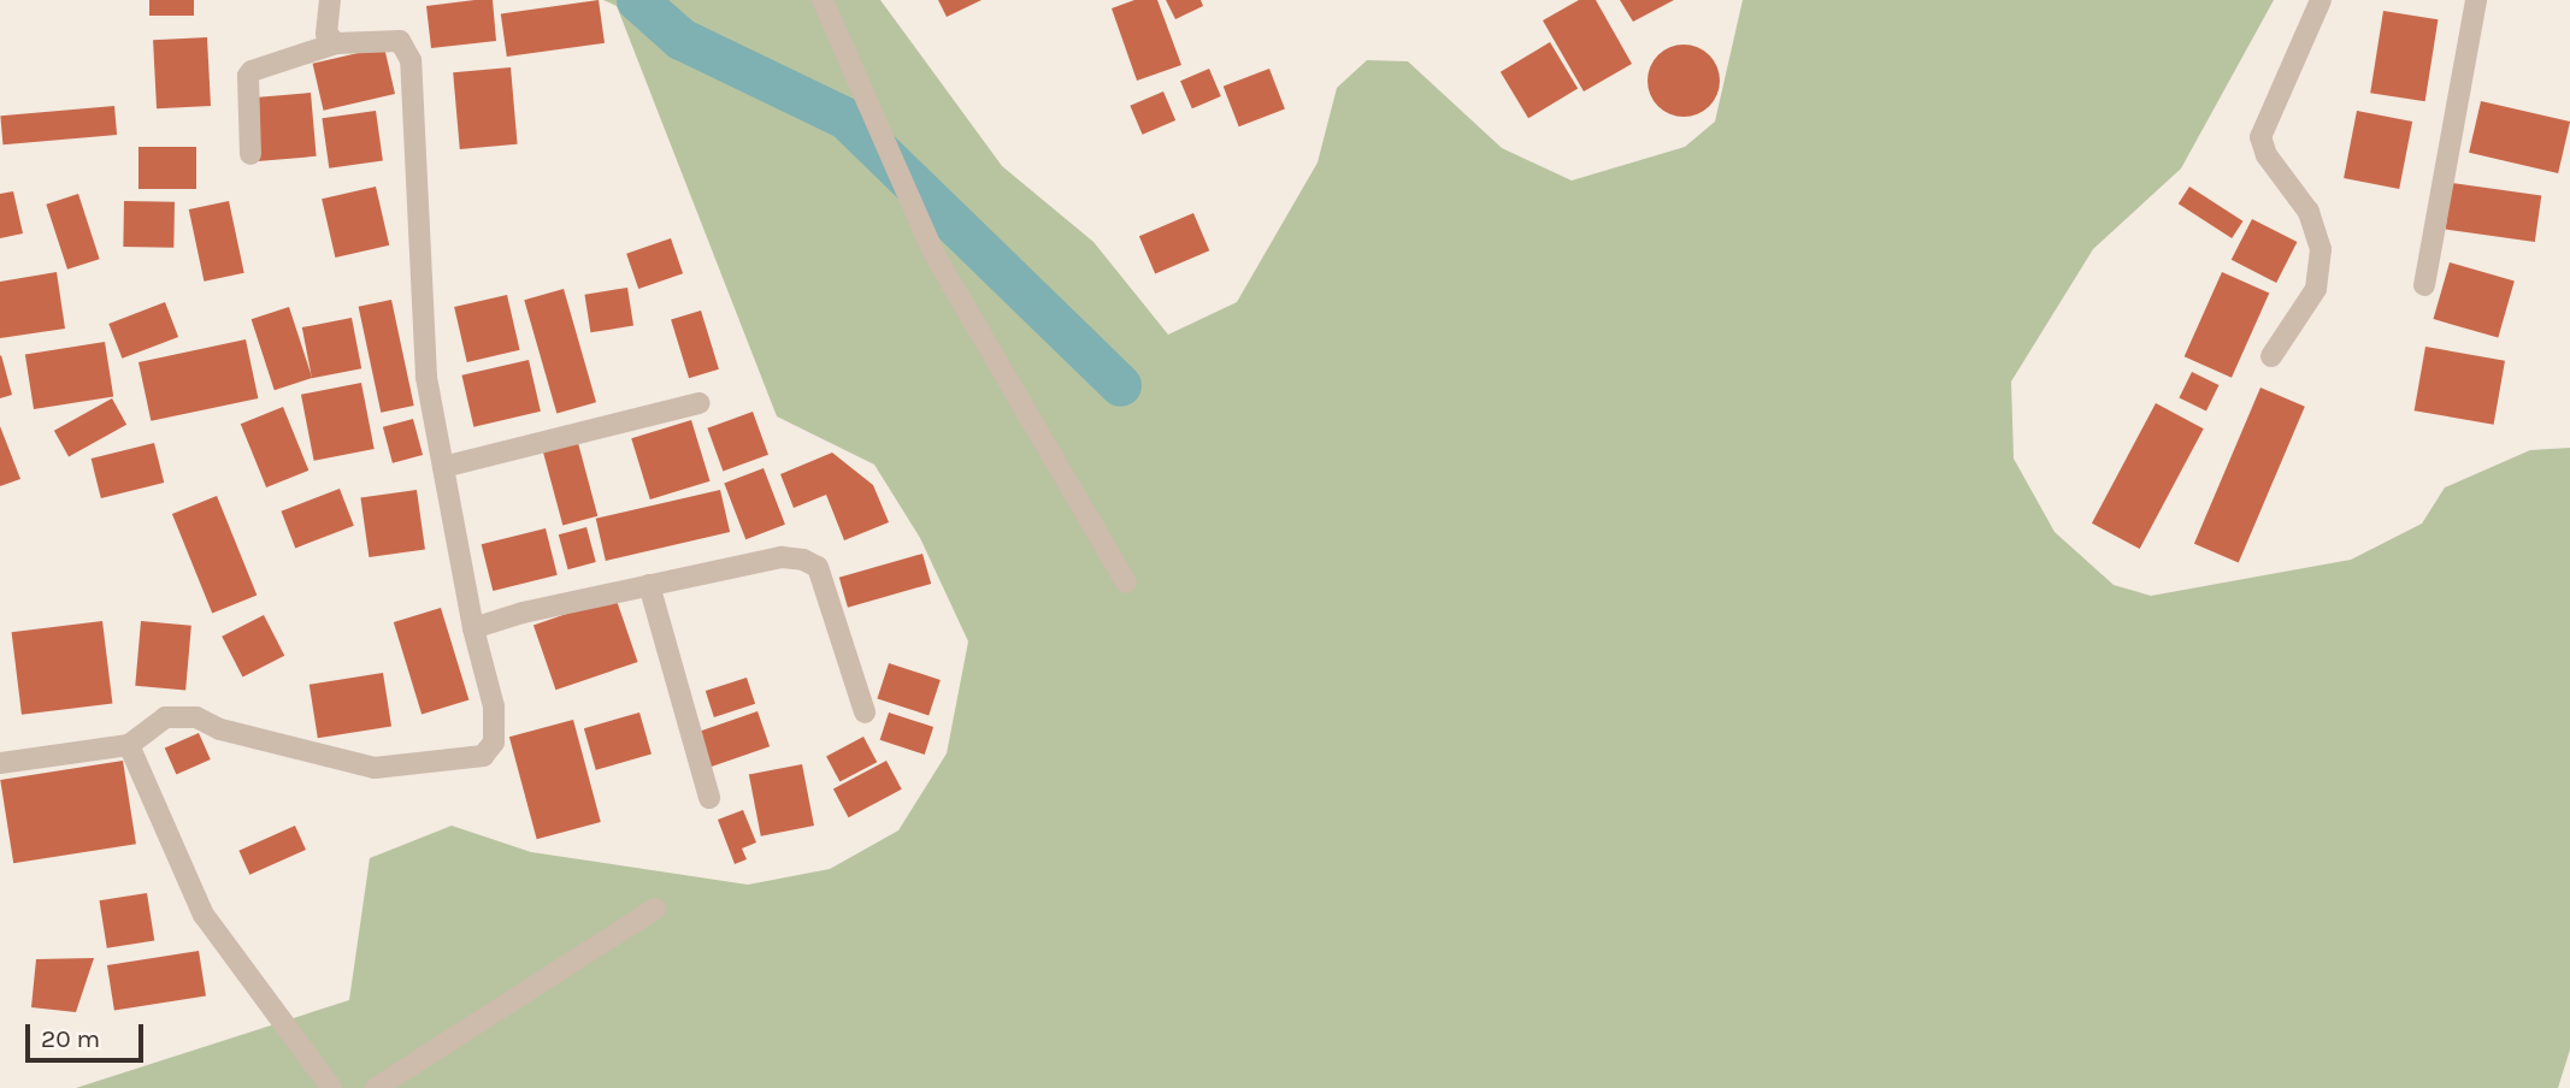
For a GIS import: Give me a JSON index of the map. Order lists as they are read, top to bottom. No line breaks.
{"scale_bar":"20 m"}
